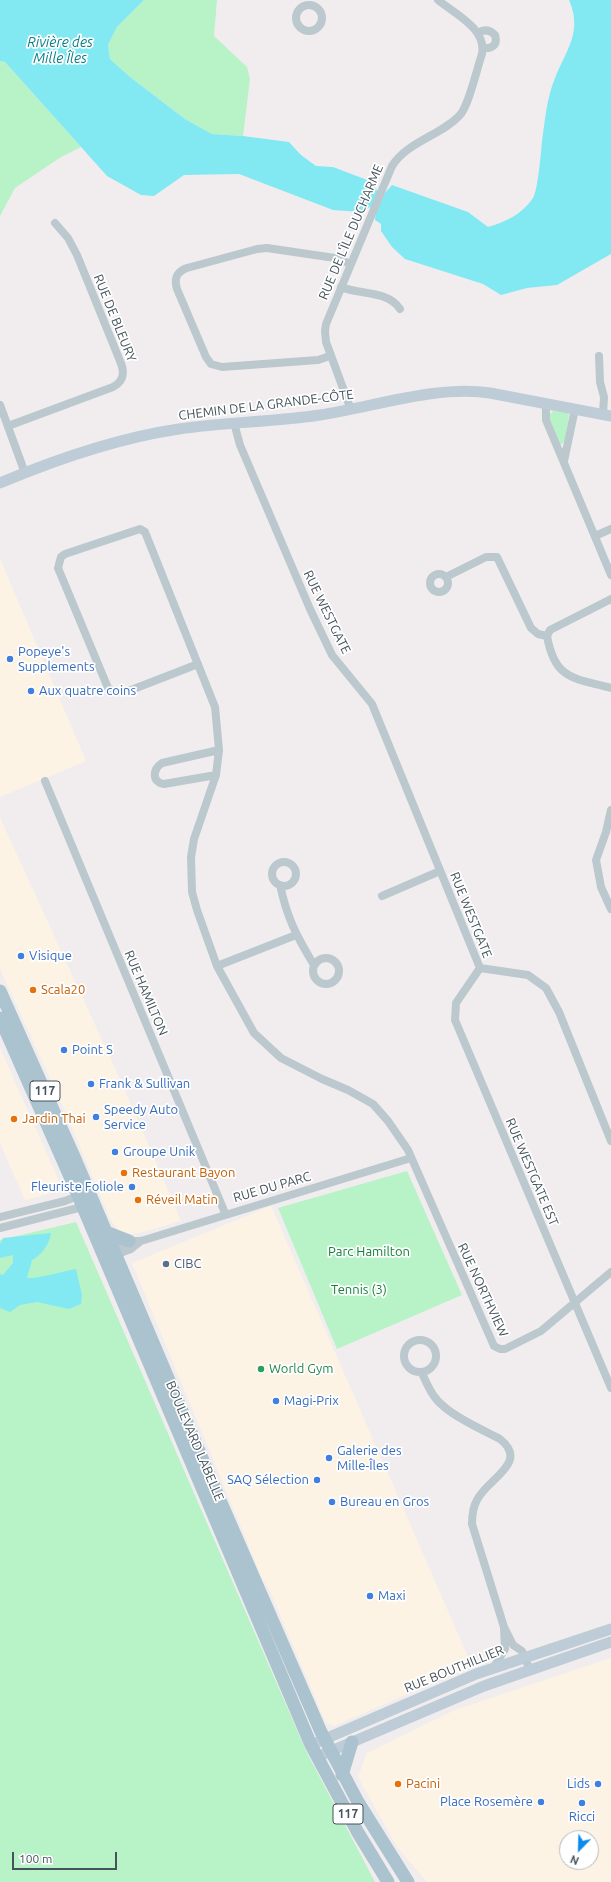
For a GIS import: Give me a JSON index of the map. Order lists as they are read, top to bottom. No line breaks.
{"streets":{"main road":["117","BOULEVARD LABELLE"],"street":["RUE DE L'ÎLE DUCHARME","RUE DE BLEURY","CHEMIN DE LA GRANDE-CÔTE","RUE WESTGATE","RUE HAMILTON","RUE WESTGATE EST","RUE DU PARC","RUE NORTHVIEW","RUE BOUTHILLIER"]},"crossings":[["RUE DE L'ÎLE DUCHARME","CHEMIN DE LA GRANDE-CÔTE"],["CHEMIN DE LA GRANDE-CÔTE","RUE WESTGATE"],["RUE WESTGATE","RUE WESTGATE EST"],["RUE HAMILTON","RUE DU PARC"],["RUE WESTGATE EST","RUE NORTHVIEW"],["RUE DU PARC","RUE NORTHVIEW"],["RUE DU PARC","BOULEVARD LABELLE"],["BOULEVARD LABELLE","RUE BOUTHILLIER"]],"water":["Rivière des Mille Îles"],"parks":["Parc Hamilton","Tennis (3)"],"places":["Popeye's Supplements","Aux quatre coins","Visique","Scala20","Point S","Frank & Sullivan","Speedy Auto Service","Jardin Thai","Groupe Unik","Restaurant Bayon","Fleuriste Foliole","Réveil Matin","CIBC","World Gym","Magi-Prix","Galerie des Mille-Îles","SAQ Sélection","Bureau en Gros","Maxi","Pacini","Lids","Place Rosemère","Ricci"],"scale_bar":"100 m","north":"bottom left"}
